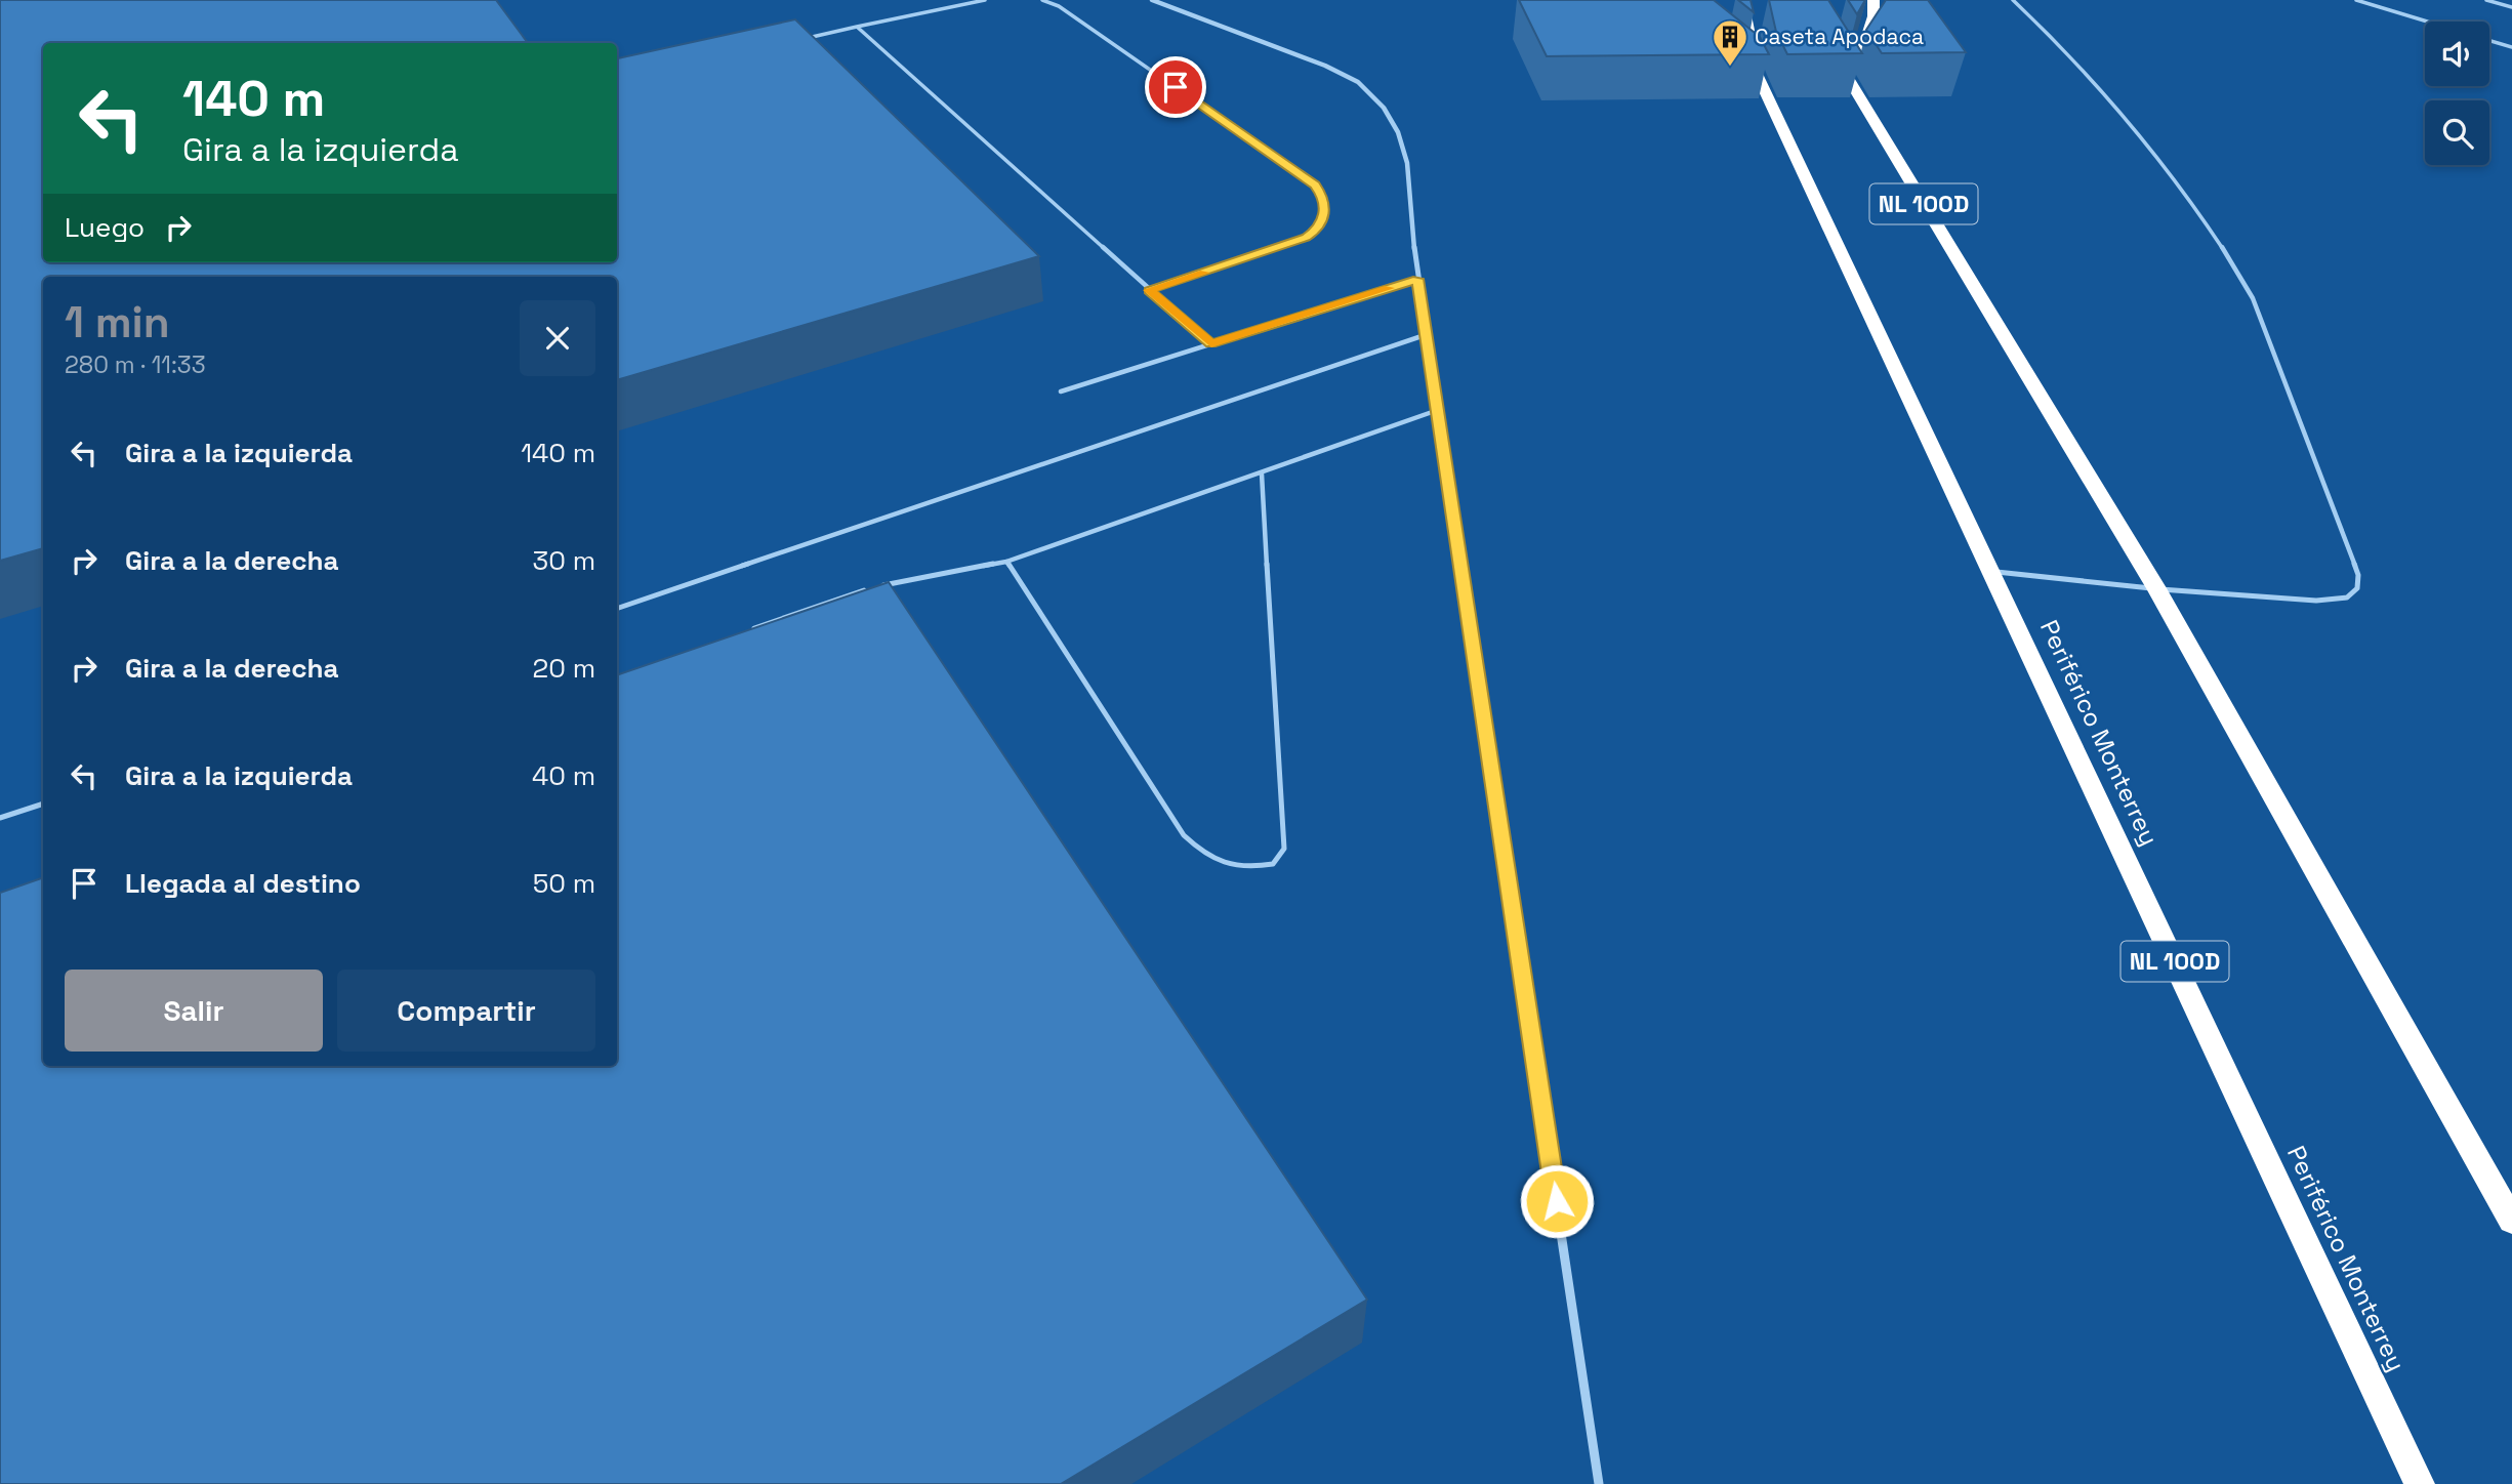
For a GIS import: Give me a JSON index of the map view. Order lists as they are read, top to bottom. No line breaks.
{"streets":{"highway":["NL 100D","Periférico Monterrey"]},"places":{"building":["Caseta Apodaca"]},"page":{"turn":["140 m","Gira a la izquierda"],"then":"Luego","heading":["1 min","280 m · 11:33"],"list":[{"name":"Gira a la izquierda","value":"140 m"},{"name":"Gira a la derecha","value":"30 m"},{"name":"Gira a la derecha","value":"20 m"},{"name":"Gira a la izquierda","value":"40 m"},{"name":"Llegada al destino","value":"50 m"}],"buttons":["Salir","Compartir"]}}
